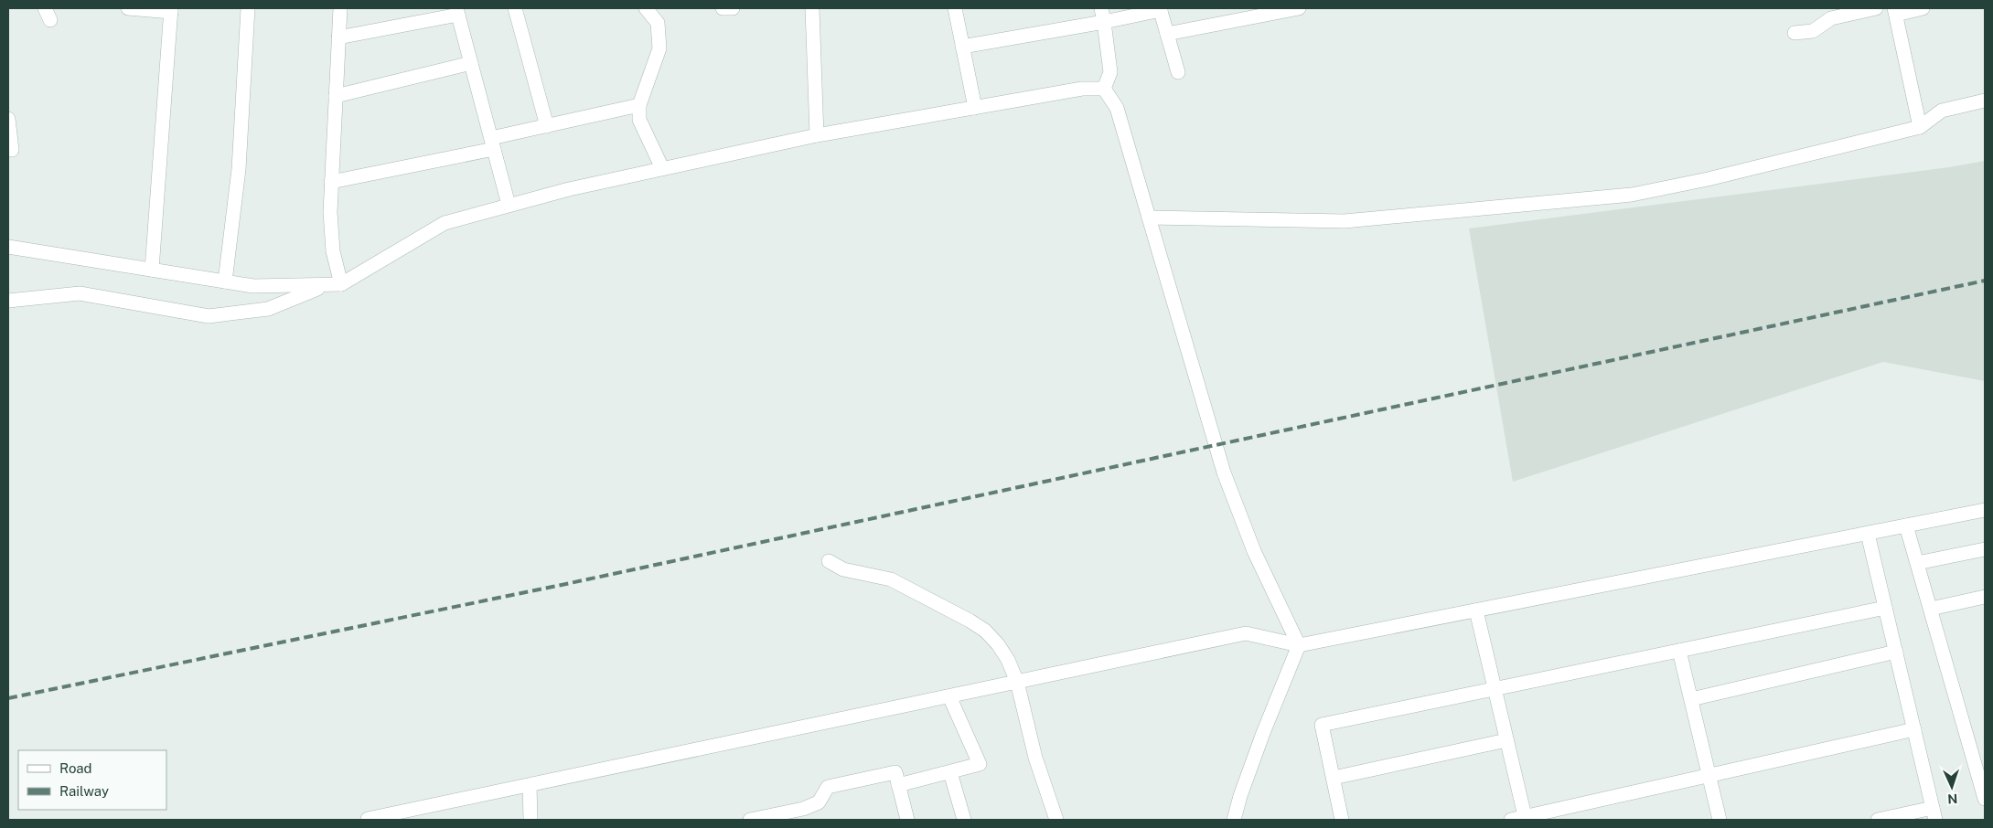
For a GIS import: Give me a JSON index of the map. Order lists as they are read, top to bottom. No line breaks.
{"legend":["Road","Railway"],"north":"bottom"}
